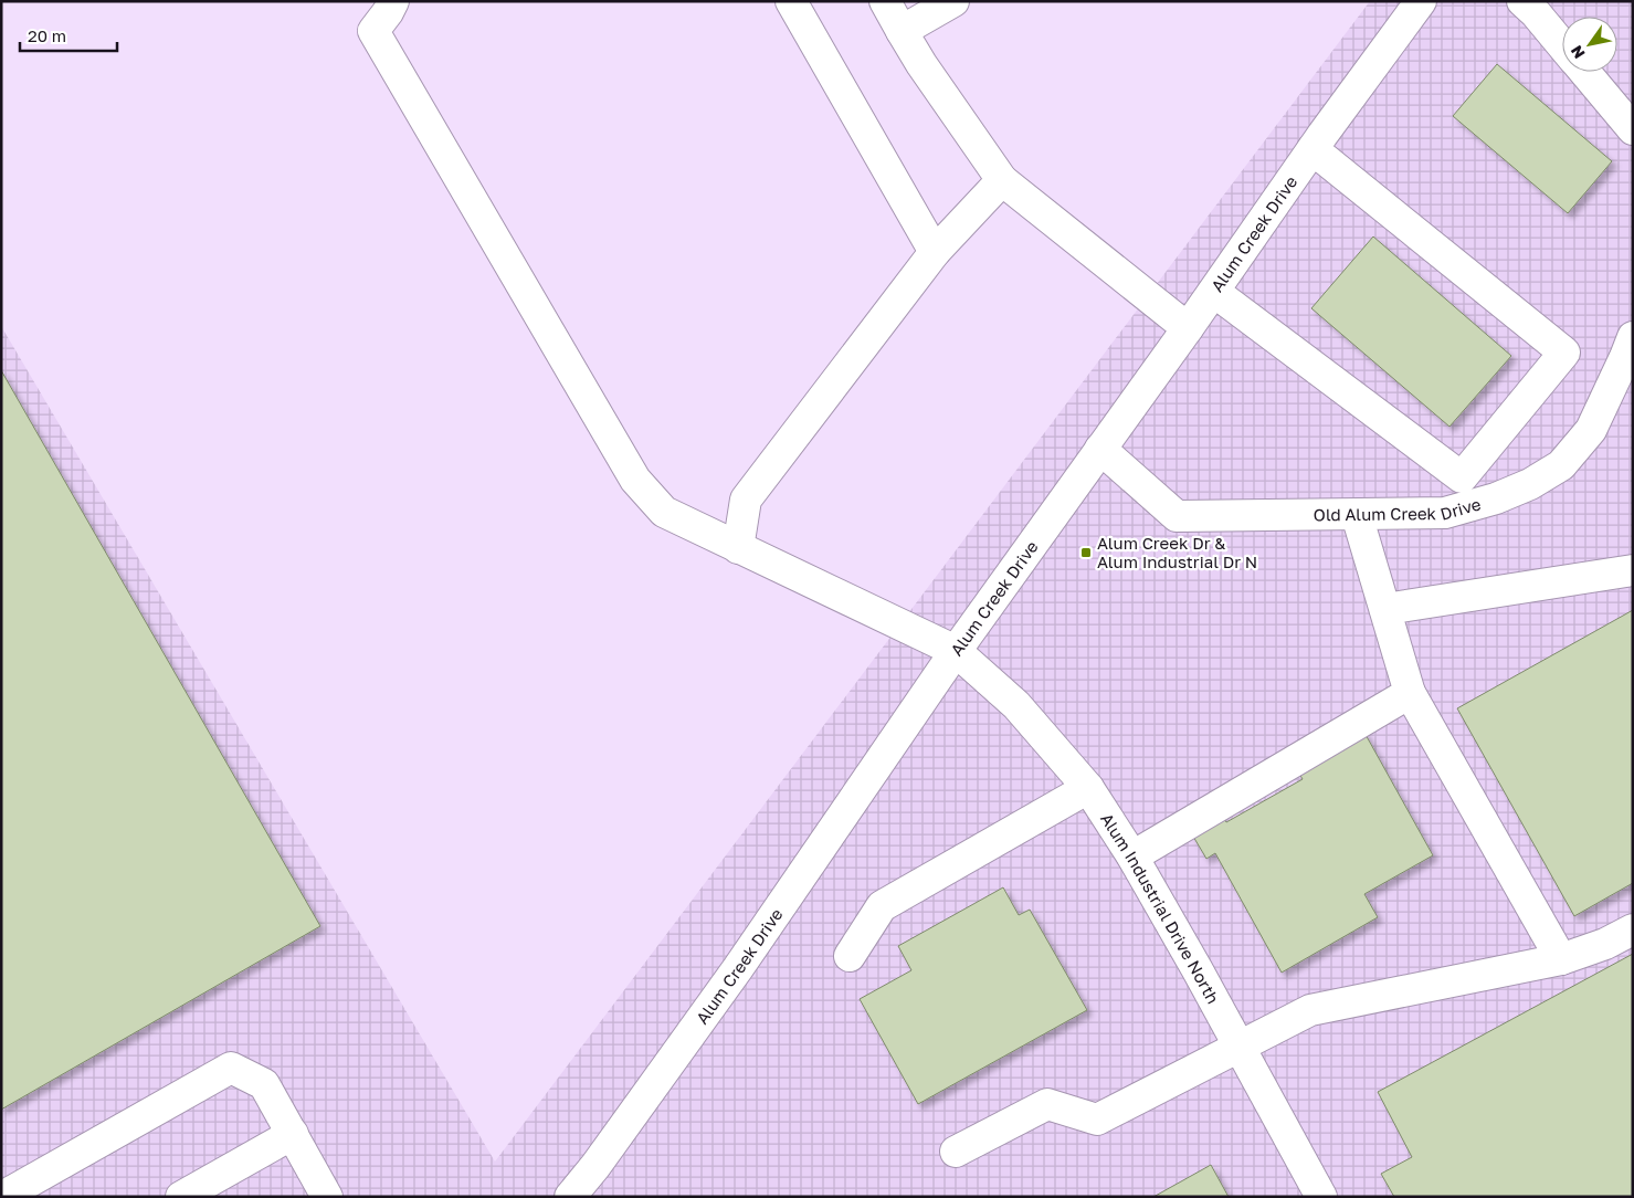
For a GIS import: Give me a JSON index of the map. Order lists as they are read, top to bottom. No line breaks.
{"streets":{"main road":["Alum Creek Drive","Old Alum Creek Drive","Alum Industrial Drive North"]},"crossings":[["Alum Creek Drive","Old Alum Creek Drive"],["Alum Creek Drive","Alum Industrial Drive North"]],"places":{"transit":["Alum Creek Dr & Alum Industrial Dr N"]},"scale_bar":"20 m","north":"bottom left"}
